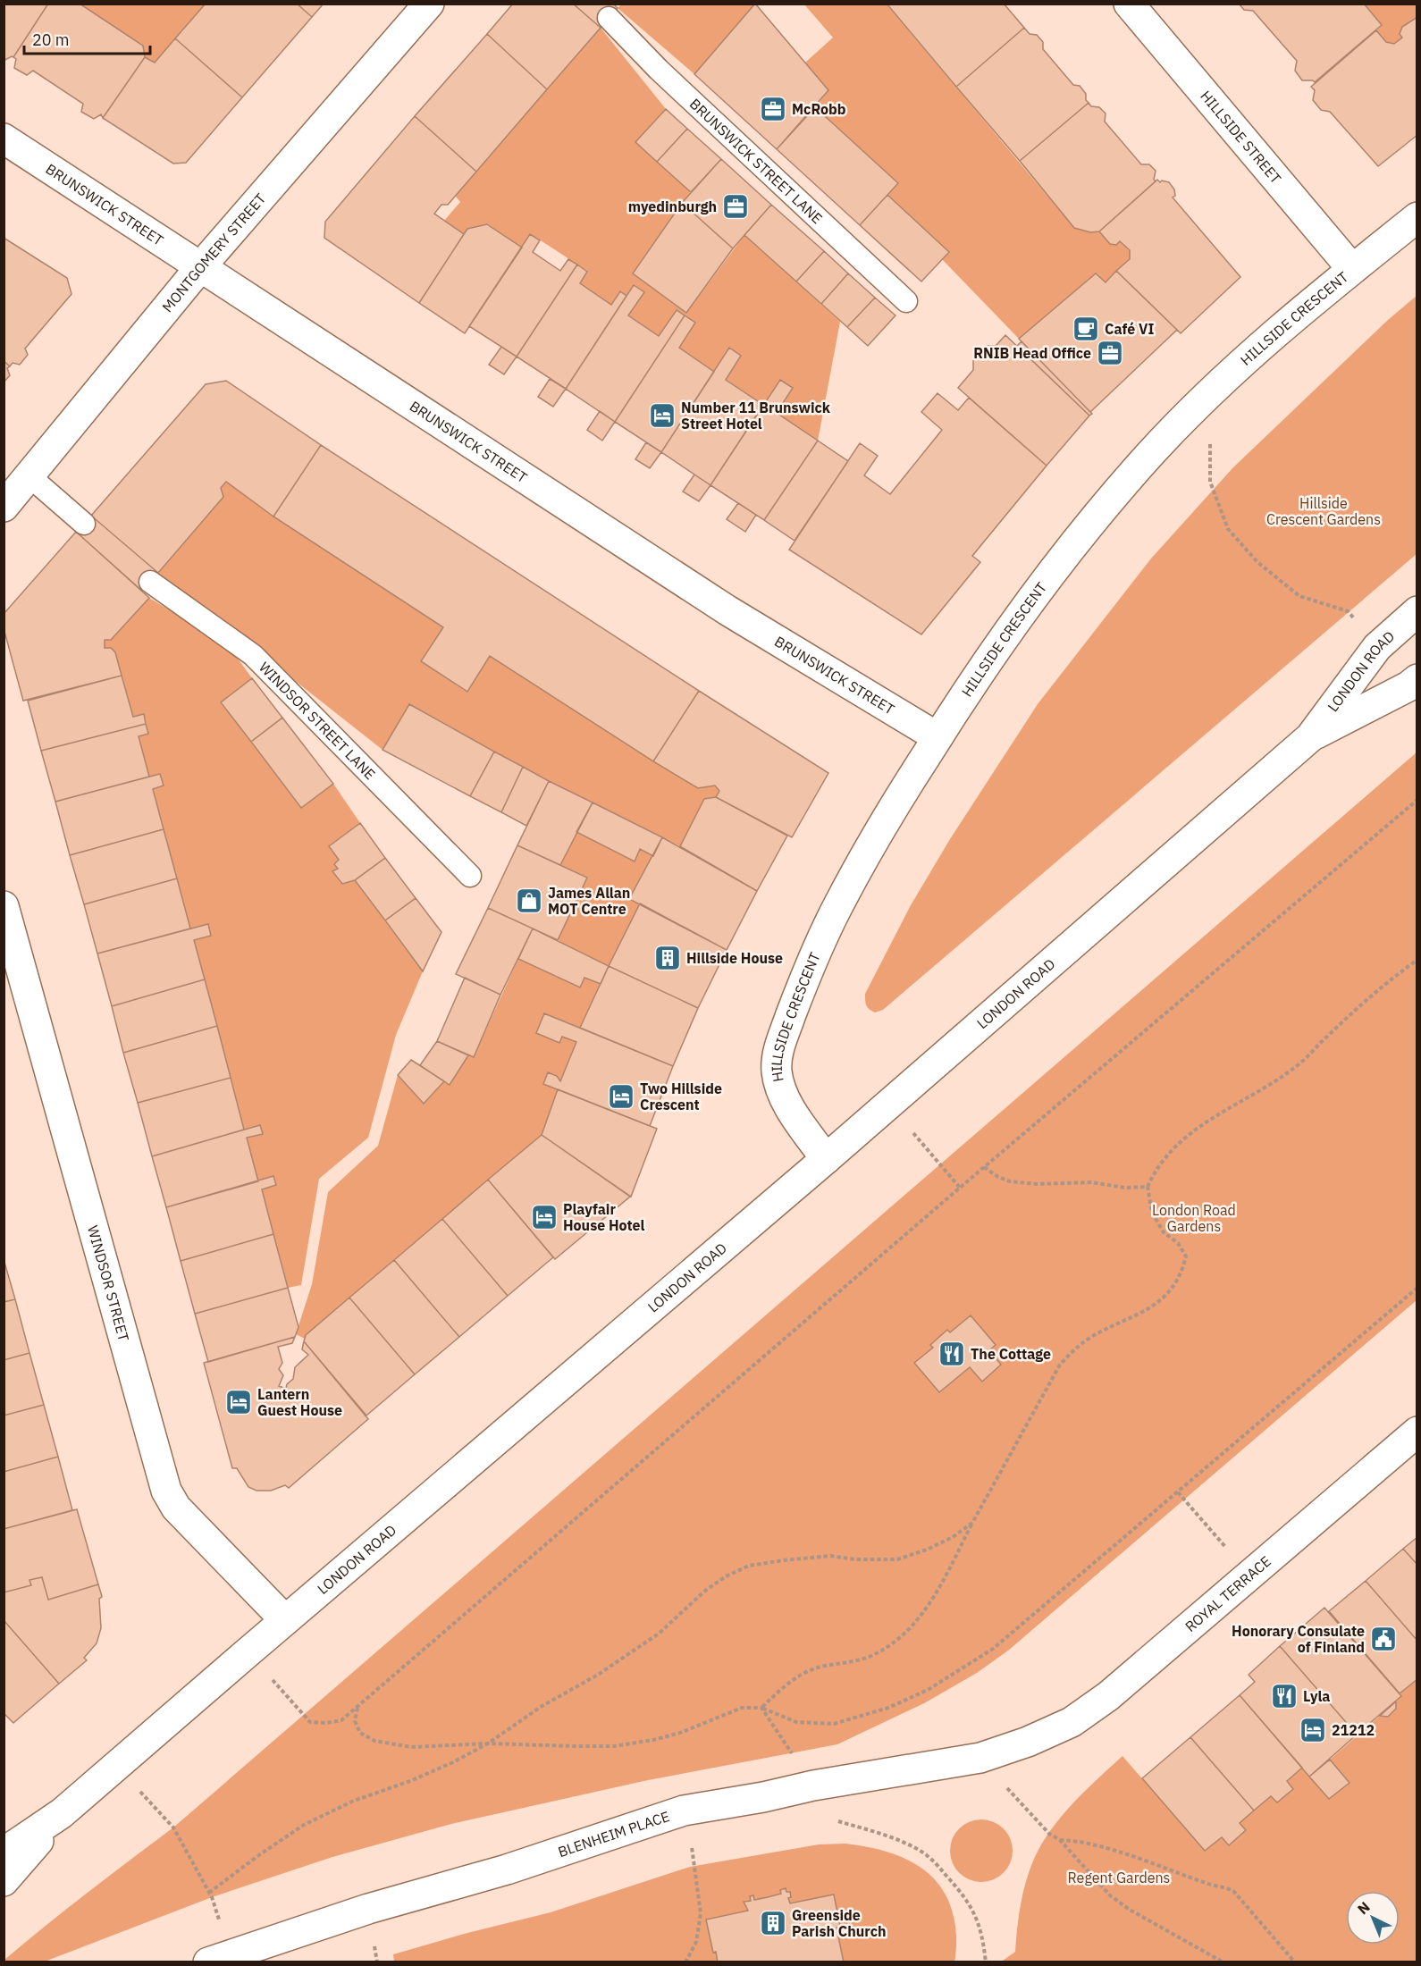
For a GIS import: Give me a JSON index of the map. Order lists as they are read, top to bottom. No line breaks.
{"streets":{"street":["HILLSIDE STREET","BRUNSWICK STREET","MONTGOMERY STREET","HILLSIDE CRESCENT","LONDON ROAD","WINDSOR STREET","ROYAL TERRACE","BLENHEIM PLACE"],"lane":["BRUNSWICK STREET LANE","WINDSOR STREET LANE"]},"crossings":[["HILLSIDE STREET","HILLSIDE CRESCENT"],["BRUNSWICK STREET","MONTGOMERY STREET"],["BRUNSWICK STREET","HILLSIDE CRESCENT"],["HILLSIDE CRESCENT","LONDON ROAD"],["LONDON ROAD","WINDSOR STREET"],["ROYAL TERRACE","BLENHEIM PLACE"]],"parks":["Hillside Crescent Gardens","London Road Gardens","Regent Gardens"],"places":{"office":["McRobb","myedinburgh","RNIB Head Office"],"cafe":["Café VI"],"hotel":["Number 11 Brunswick Street Hotel","Two Hillside Crescent","Playfair House Hotel","Lantern Guest House","21212"],"shop":["James Allan MOT Centre"],"building":["Hillside House","Greenside Parish Church"],"restaurant":["The Cottage","Lyla"],"public building":["Honorary Consulate of Finland"]},"scale_bar":"20 m","north":"top left"}
